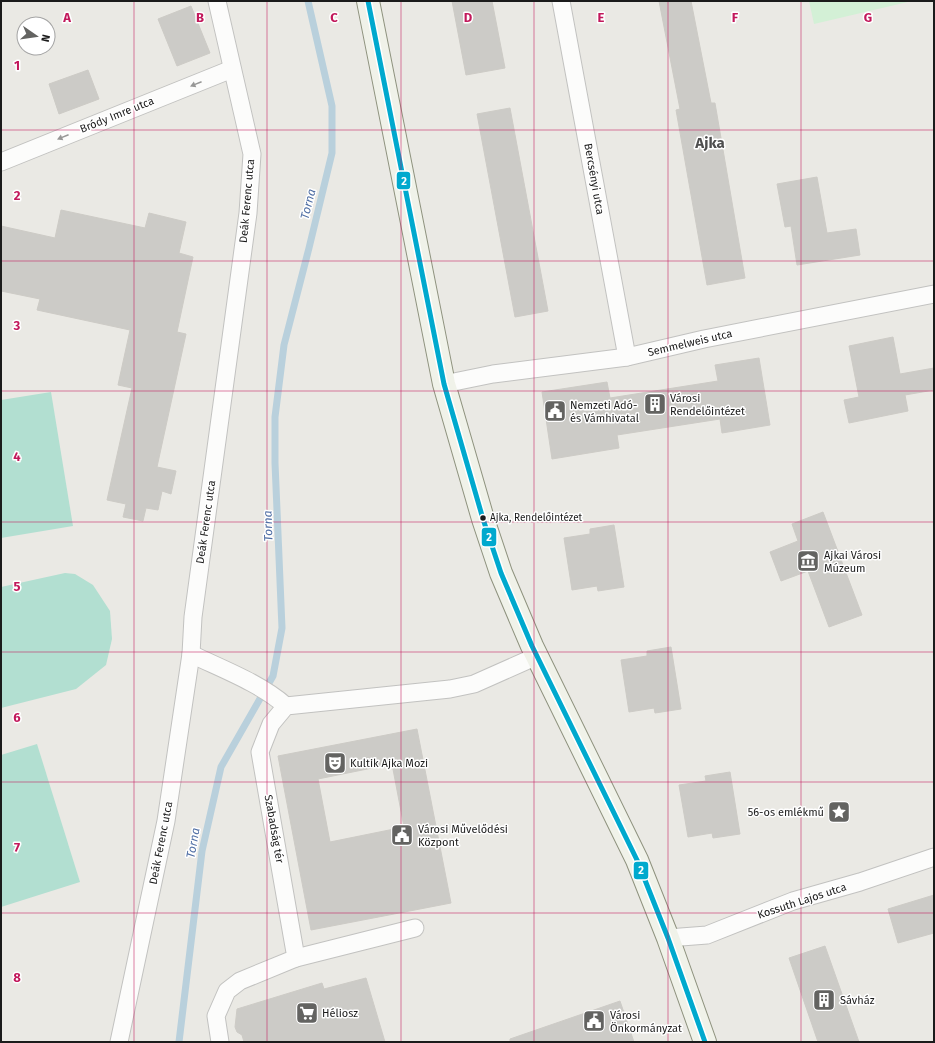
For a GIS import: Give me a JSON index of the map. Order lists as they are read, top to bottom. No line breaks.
{"streets":{"street":["Bródy Imre utca","Bercsényi utca","Deák Ferenc utca","Semmelweis utca","Szabadság tér","Kossuth Lajos utca"]},"crossings":[["Bródy Imre utca","Deák Ferenc utca"],["Bercsényi utca","Semmelweis utca"]],"one_way":["Bródy Imre utca"],"districts":["Ajka"],"water":["Torna"],"places":{"building":["Városi Rendelőintézet","Sávház"],"public building":["Nemzeti Adó- és Vámhivatal","Városi Művelődési Központ","Városi Önkormányzat"],"other":["Ajka, Rendelőintézet"],"museum":["Ajkai Városi Múzeum"],"theatre":["Kultik Ajka Mozi"],"place":["56-os emlékmű"],"supermarket":["Héliosz"]},"lines":["transit line 2"],"north":"right","grid":{"columns":["A","B","C","D","E","F","G"],"rows":["1","2","3","4","5","6","7","8"]}}
